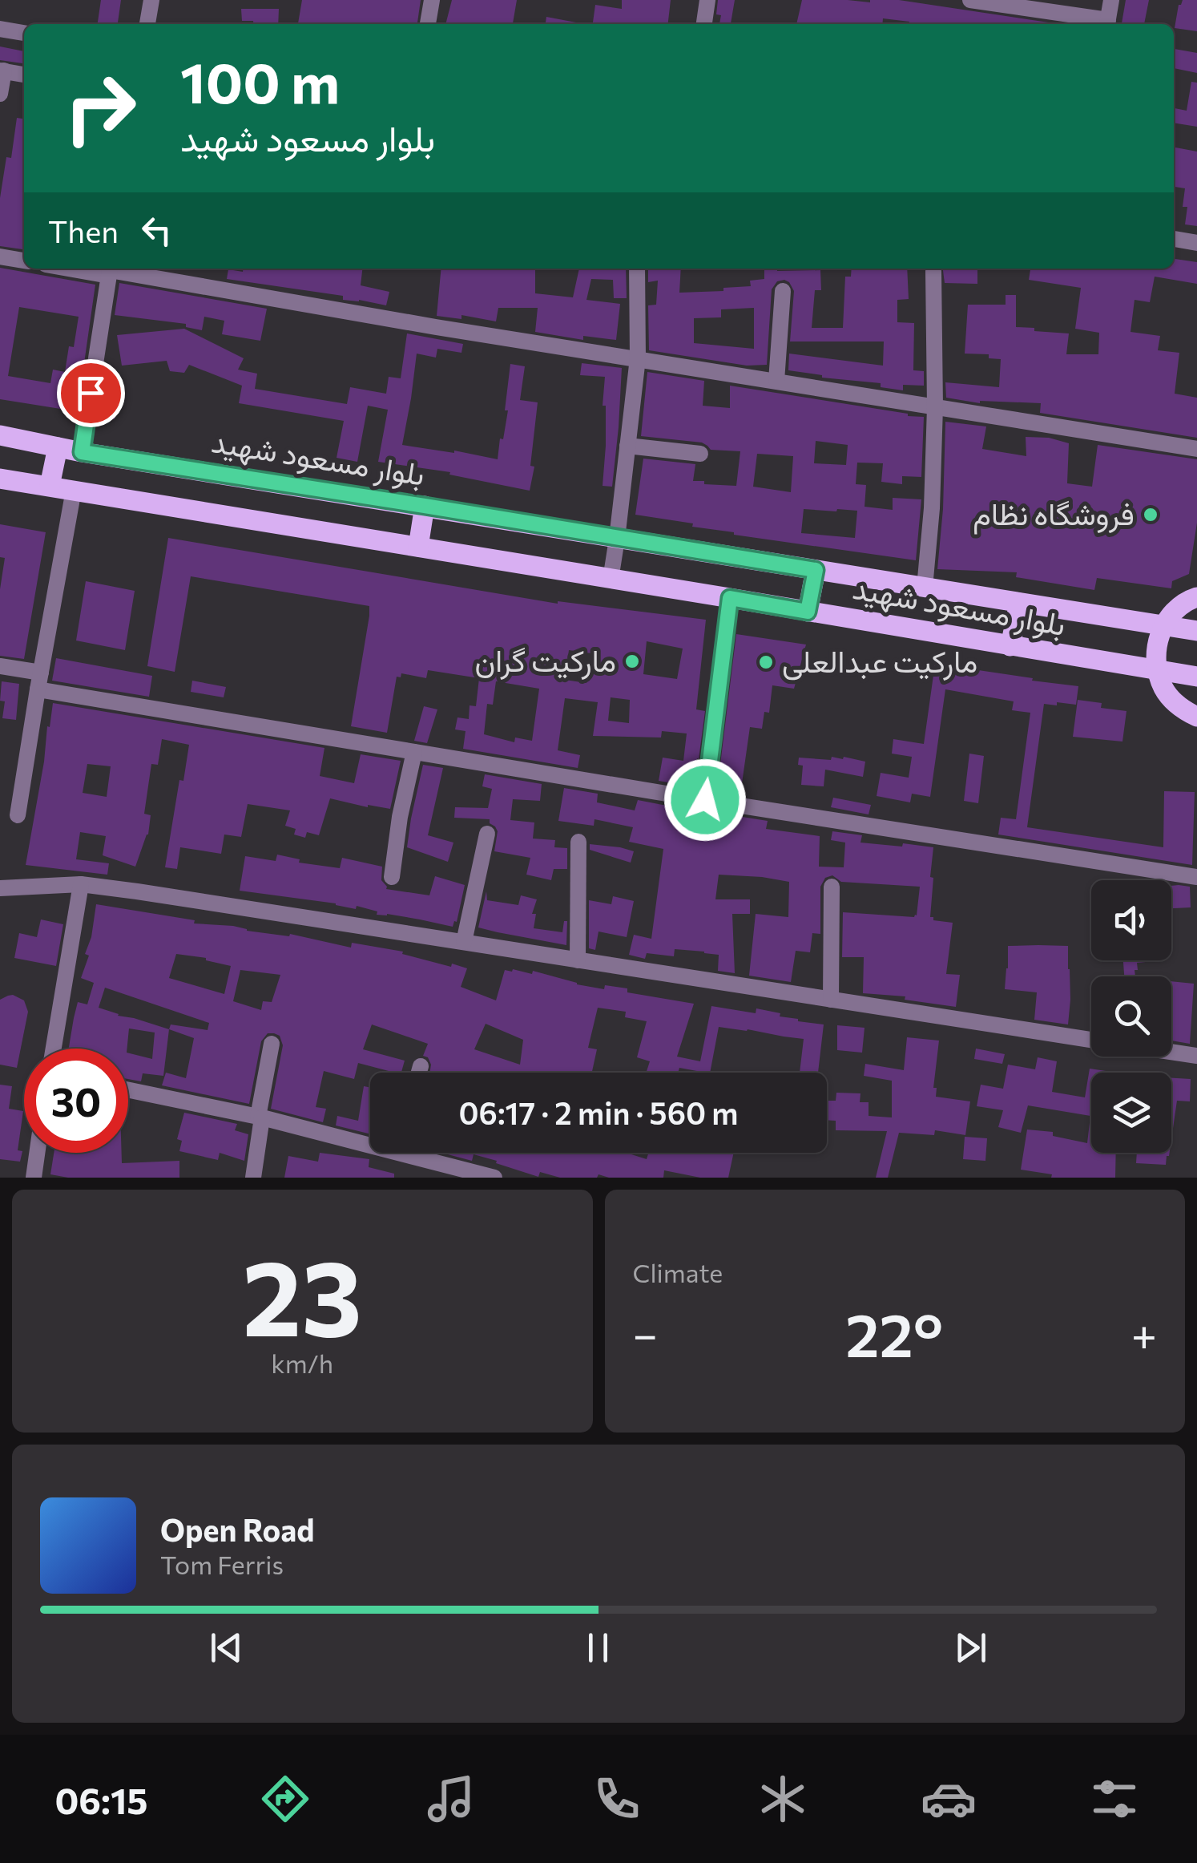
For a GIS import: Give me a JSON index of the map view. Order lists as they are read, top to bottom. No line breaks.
{"streets":{"main road":["بلوار مسعود شهید"]},"places":["فروشگاه نظام","مارکیت گران","مارکیت عبدالعلی"],"page":{"turn":["100 m","بلوار مسعود شهید"],"then":"Then","limit":"30","trip":"06:17 · 2 min · 560 m","tile":[["23","km/h"],"Climate"],"heat":["−","22°","+"],"song":["Open Road","Tom Ferris"],"tabs":"06:15"}}
